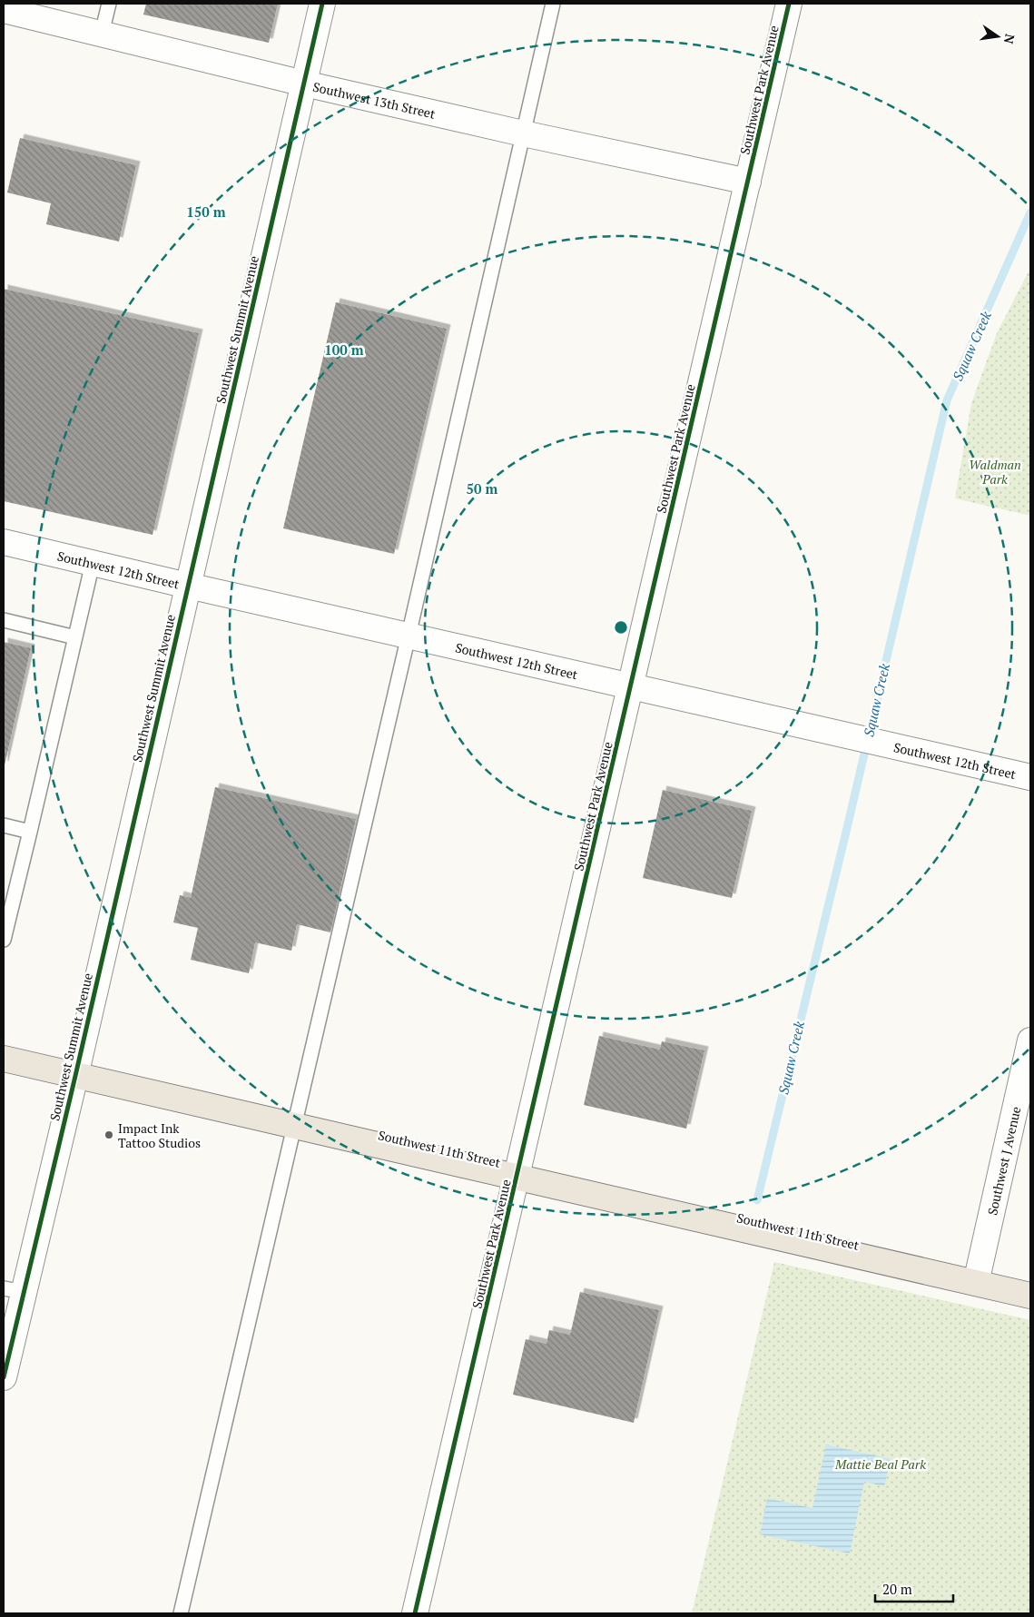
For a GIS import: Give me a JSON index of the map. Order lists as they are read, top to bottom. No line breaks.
{"streets":{"main road":["Southwest 11th Street"],"street":["Southwest Park Avenue","Southwest 13th Street","Southwest Summit Avenue","Southwest 12th Street","Southwest J Avenue"]},"crossings":[["Southwest Park Avenue","Southwest 13th Street"],["Southwest Park Avenue","Southwest 12th Street"],["Southwest Park Avenue","Southwest 11th Street"],["Southwest 13th Street","Southwest Summit Avenue"],["Southwest Summit Avenue","Southwest 12th Street"],["Southwest Summit Avenue","Southwest 11th Street"],["Southwest 11th Street","Southwest J Avenue"]],"water":["Squaw Creek"],"parks":["Waldman Park","Mattie Beal Park"],"places":["Impact Ink Tattoo Studios"],"scale_bar":"20 m","north":"right","rings":["150 m","100 m","50 m"]}
